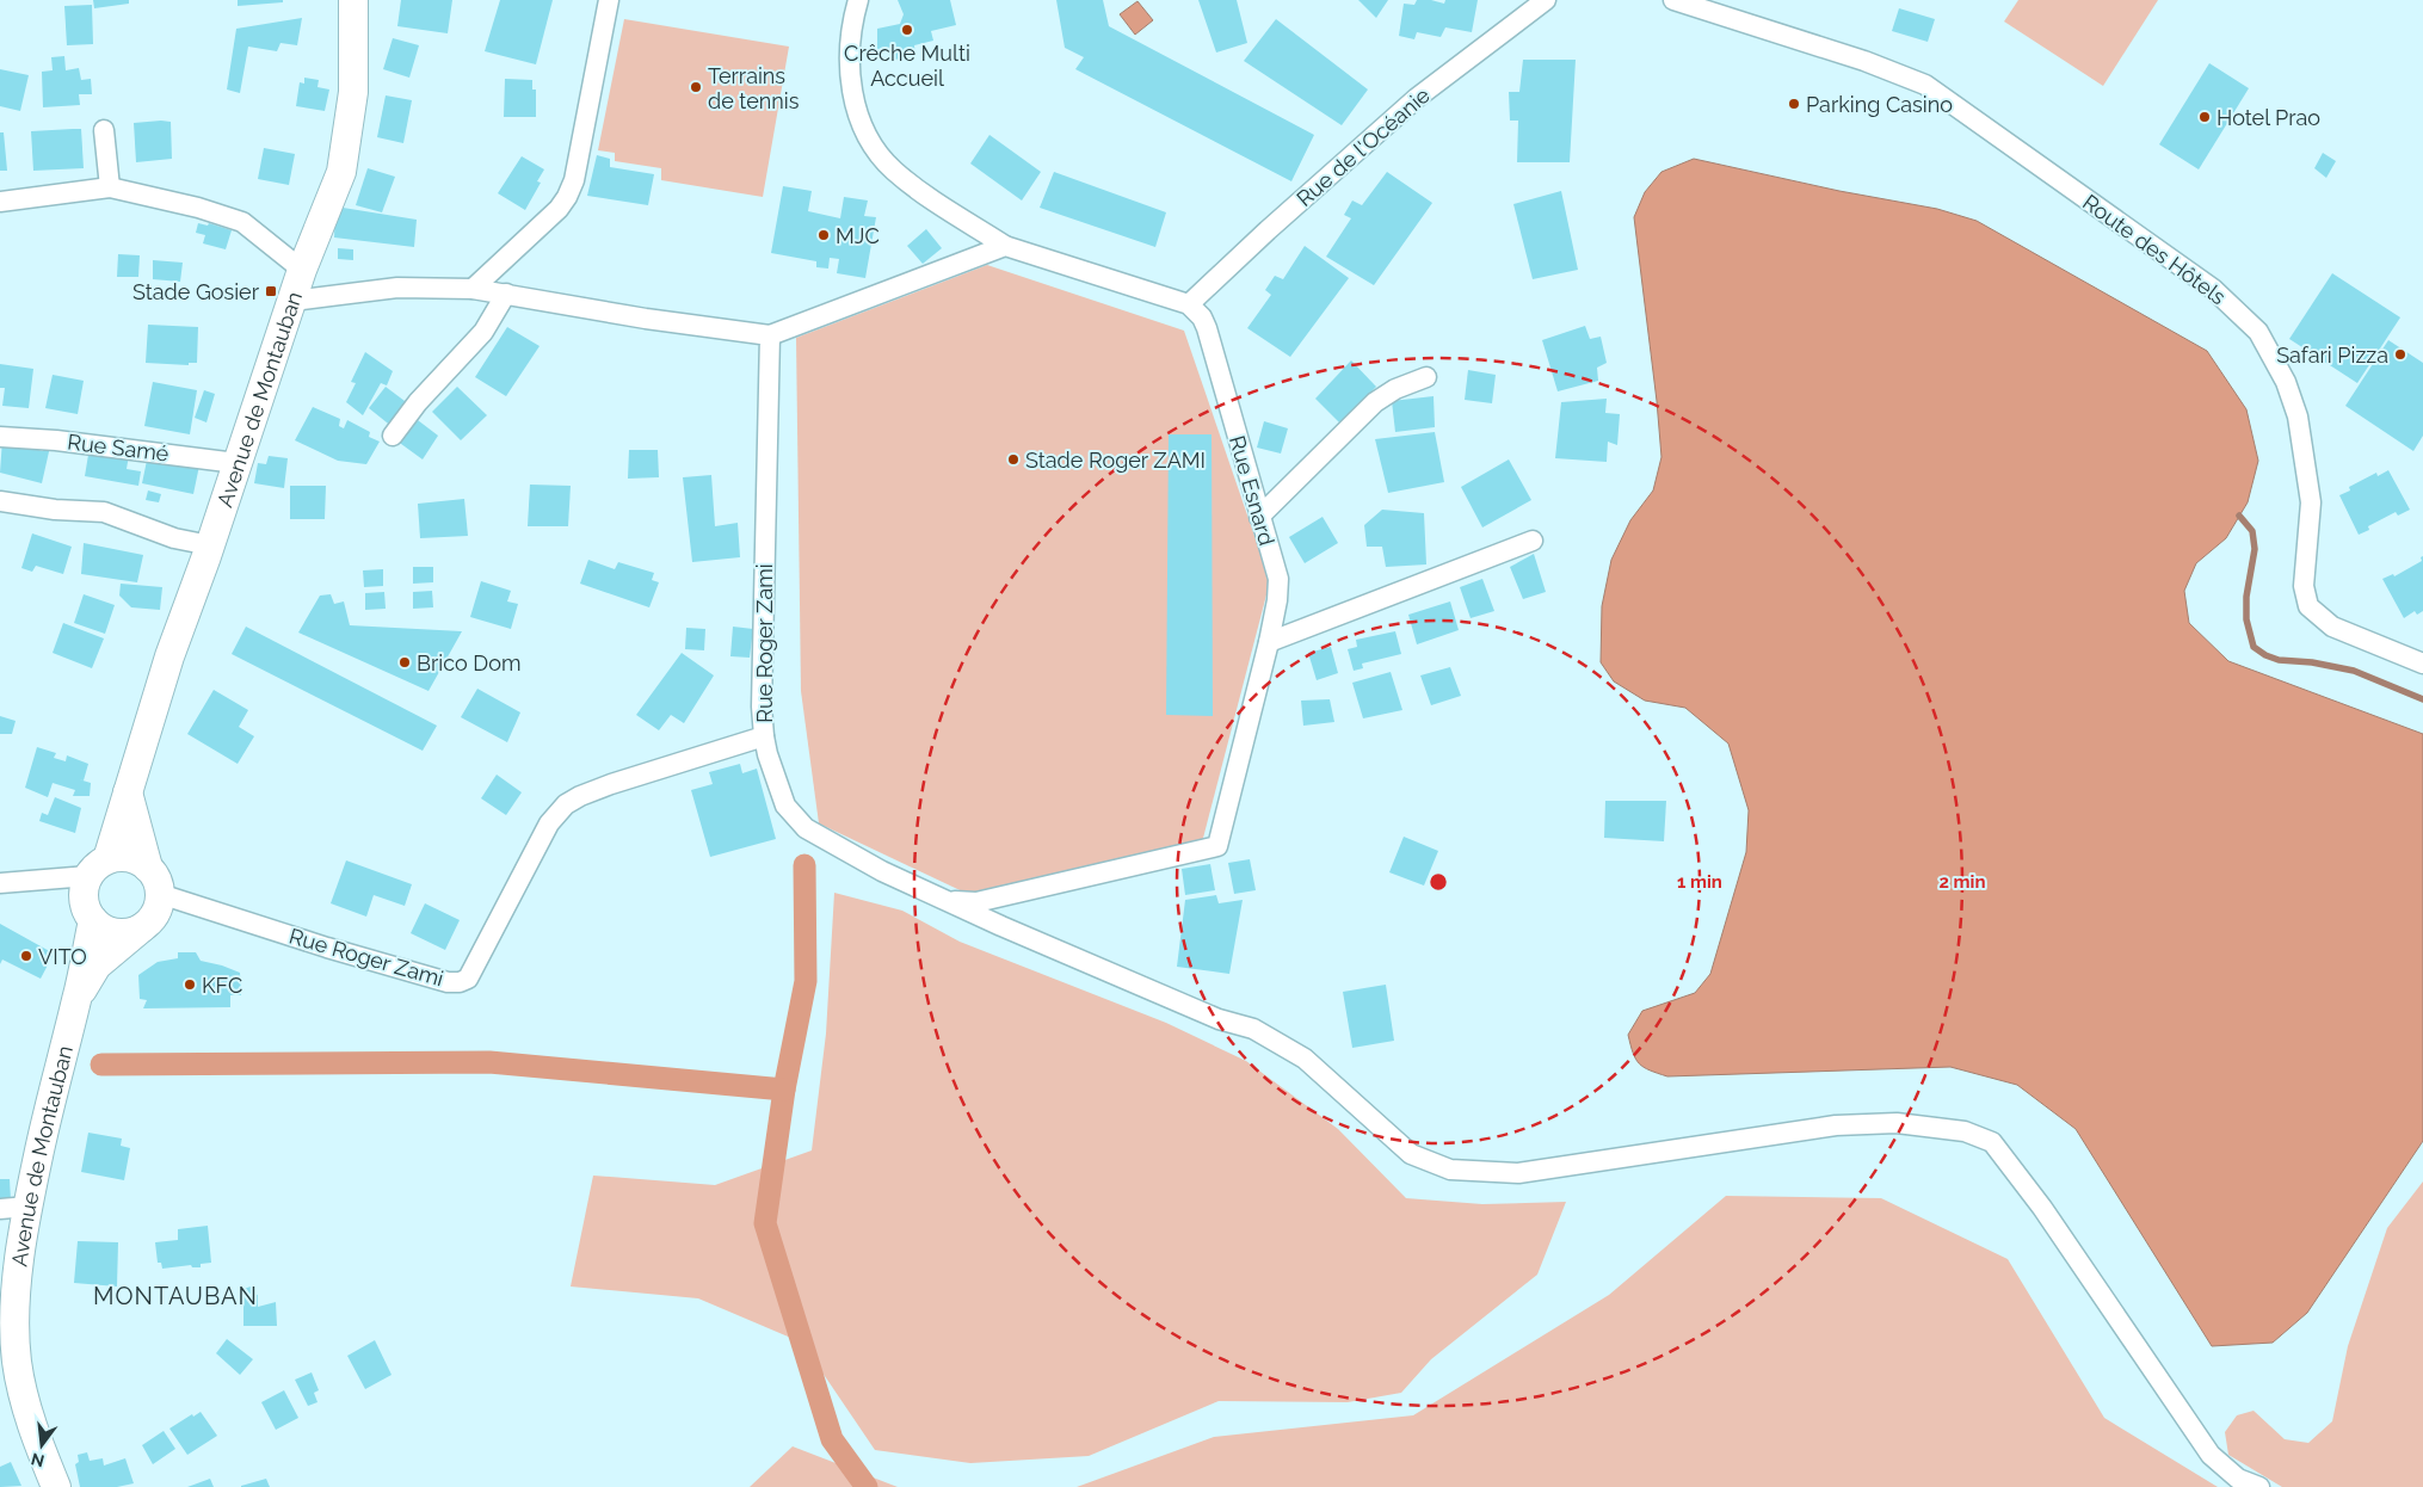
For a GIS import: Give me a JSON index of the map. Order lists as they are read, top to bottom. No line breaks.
{"streets":{"main road":["Avenue de Montauban"],"street":["Rue de l'Océanie","Route des Hôtels","Rue Samé","Rue Esnard","Rue Roger Zami"]},"crossings":[["Rue de l'Océanie","Rue Esnard"],["Avenue de Montauban","Rue Samé"],["Avenue de Montauban","Rue Roger Zami"]],"districts":["MONTAUBAN"],"places":{"other":["Crêche Multi Accueil","Terrains de tennis","Parking Casino","Hotel Prao","MJC","Safari Pizza","Stade Roger ZAMI","Brico Dom","VITO","KFC"],"transit":["Stade Gosier"]},"north":"bottom","rings":["1 min","2 min"]}
